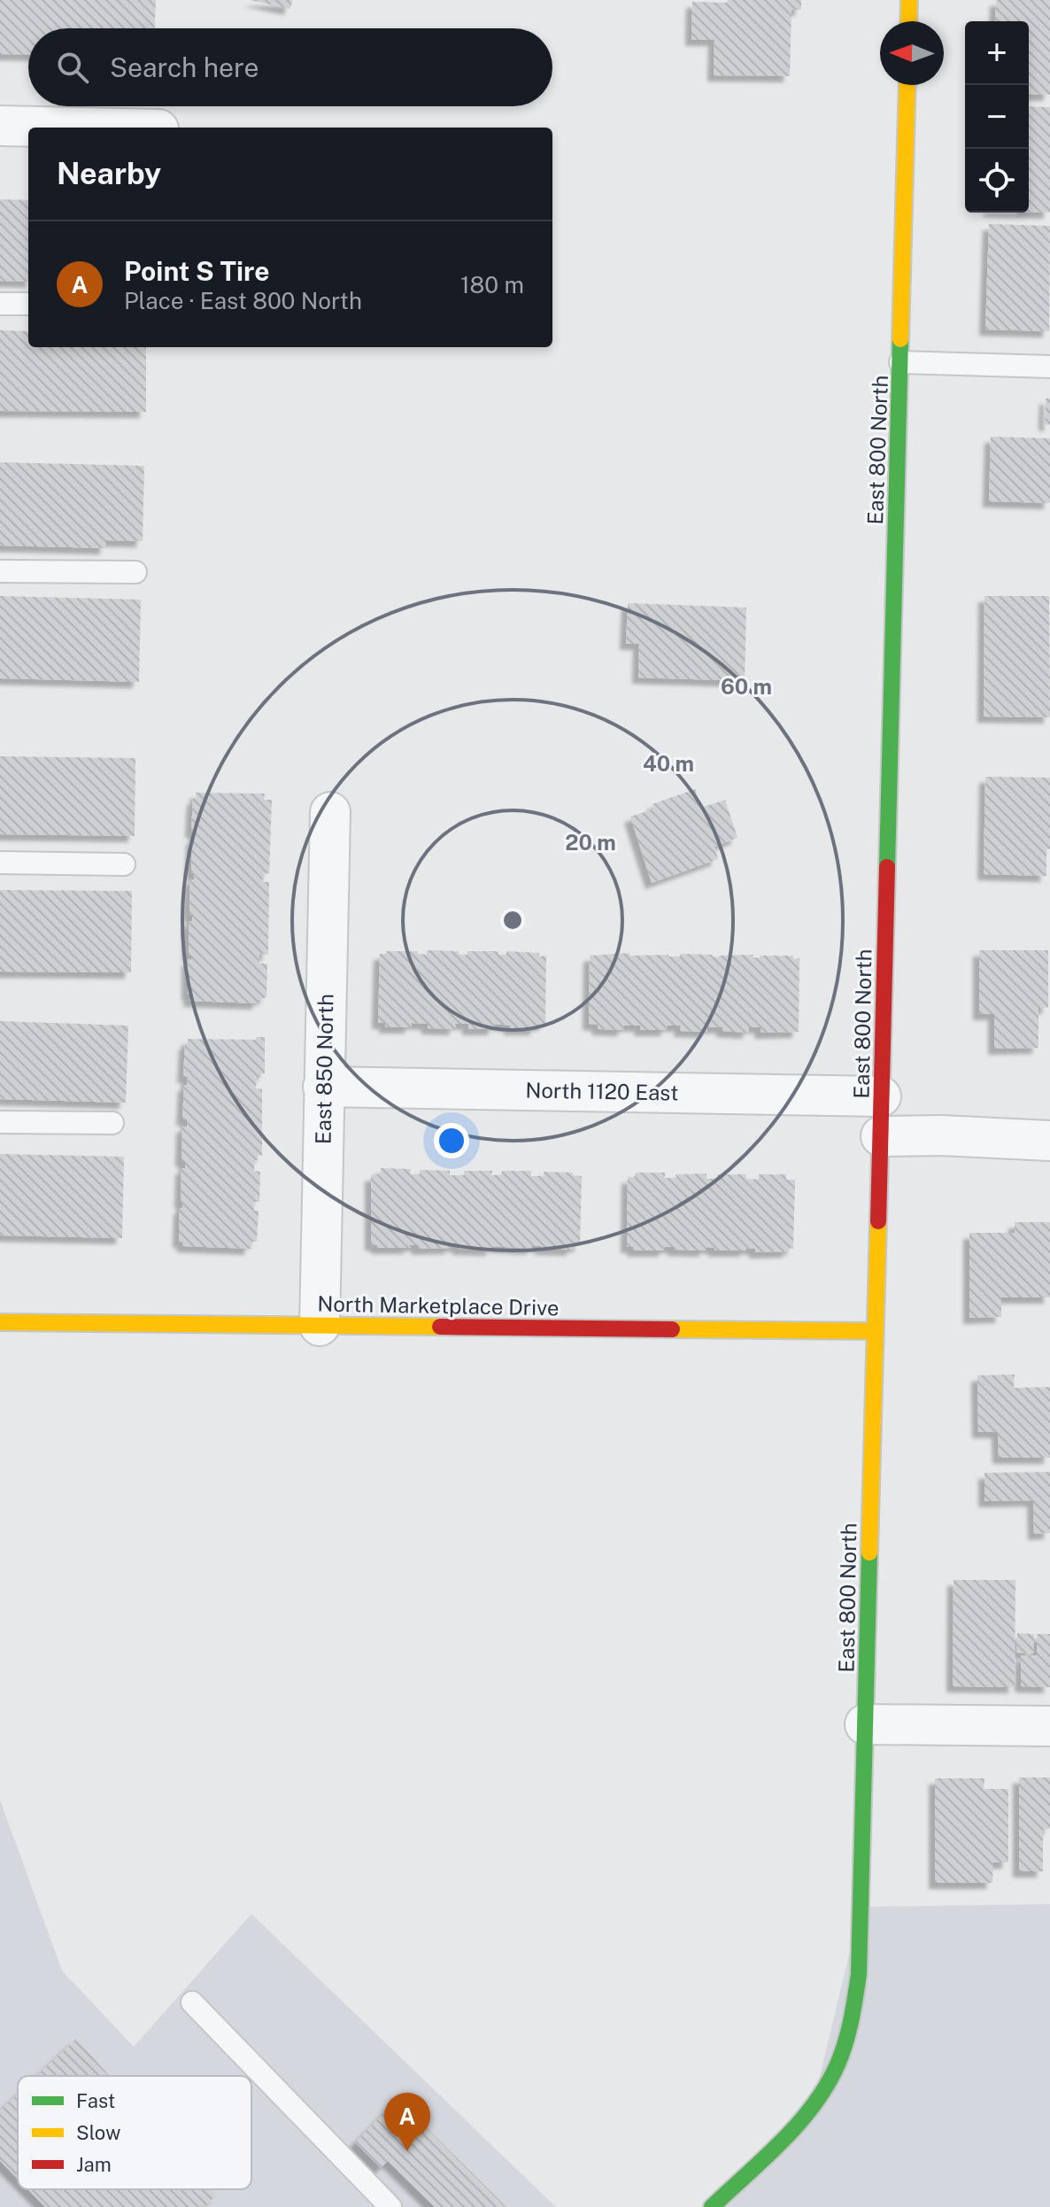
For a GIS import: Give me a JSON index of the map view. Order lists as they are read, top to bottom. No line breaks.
{"streets":{"street":["East 800 North","East 850 North","North 1120 East","North Marketplace Drive"]},"crossings":[["East 800 North","North 1120 East"],["East 800 North","North Marketplace Drive"],["East 850 North","North 1120 East"],["East 850 North","North Marketplace Drive"]],"legend":["Fast","Slow","Jam"],"north":"left","page":{"map_buttons":["+","−"],"search":"Search here","heading":"Nearby","list":[{"mark":"A","name":"Point S Tire","note":"Place · East 800 North","value":"180 m"}],"pins":"A"},"rings":["60 m","40 m","20 m"]}
